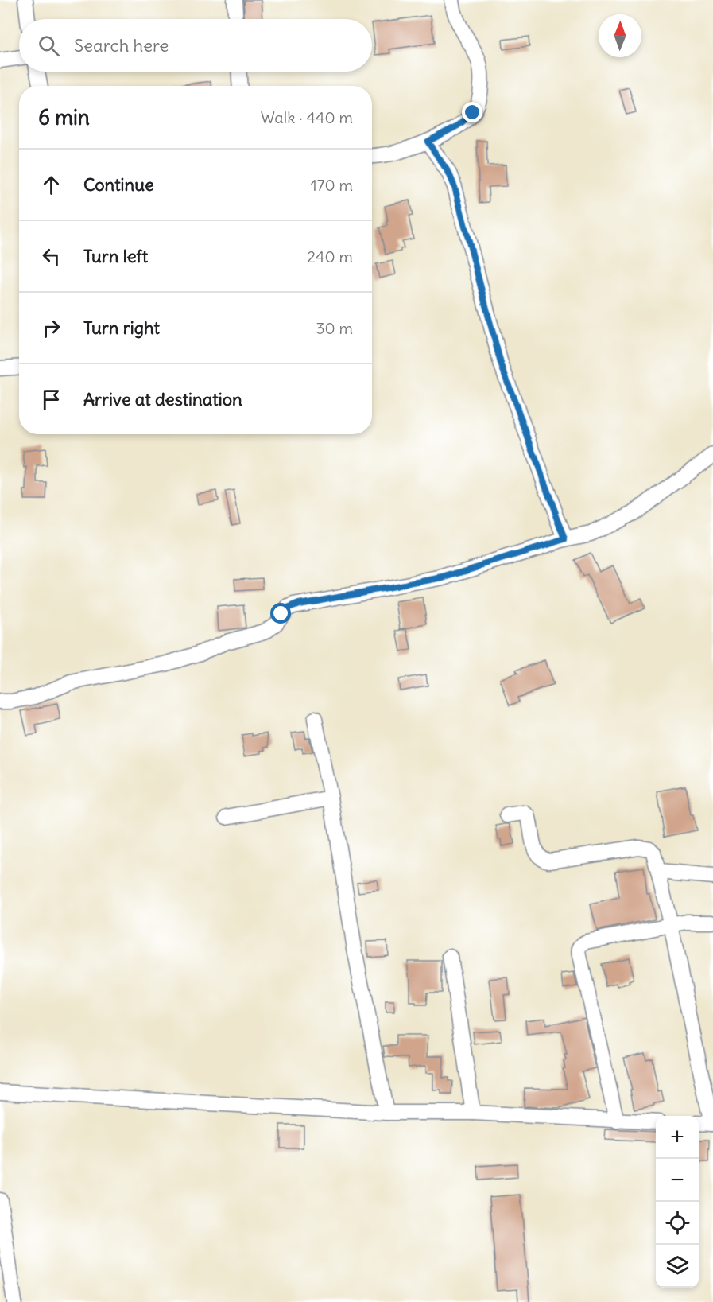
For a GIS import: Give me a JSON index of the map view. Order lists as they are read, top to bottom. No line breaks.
{"north":"top","page":{"search":"Search here","heading":["6 min","Walk · 440 m"],"list":[["Continue","170 m"],["Turn left","240 m"],["Turn right","30 m"],"Arrive at destination"],"map_buttons":["+","−"]}}
